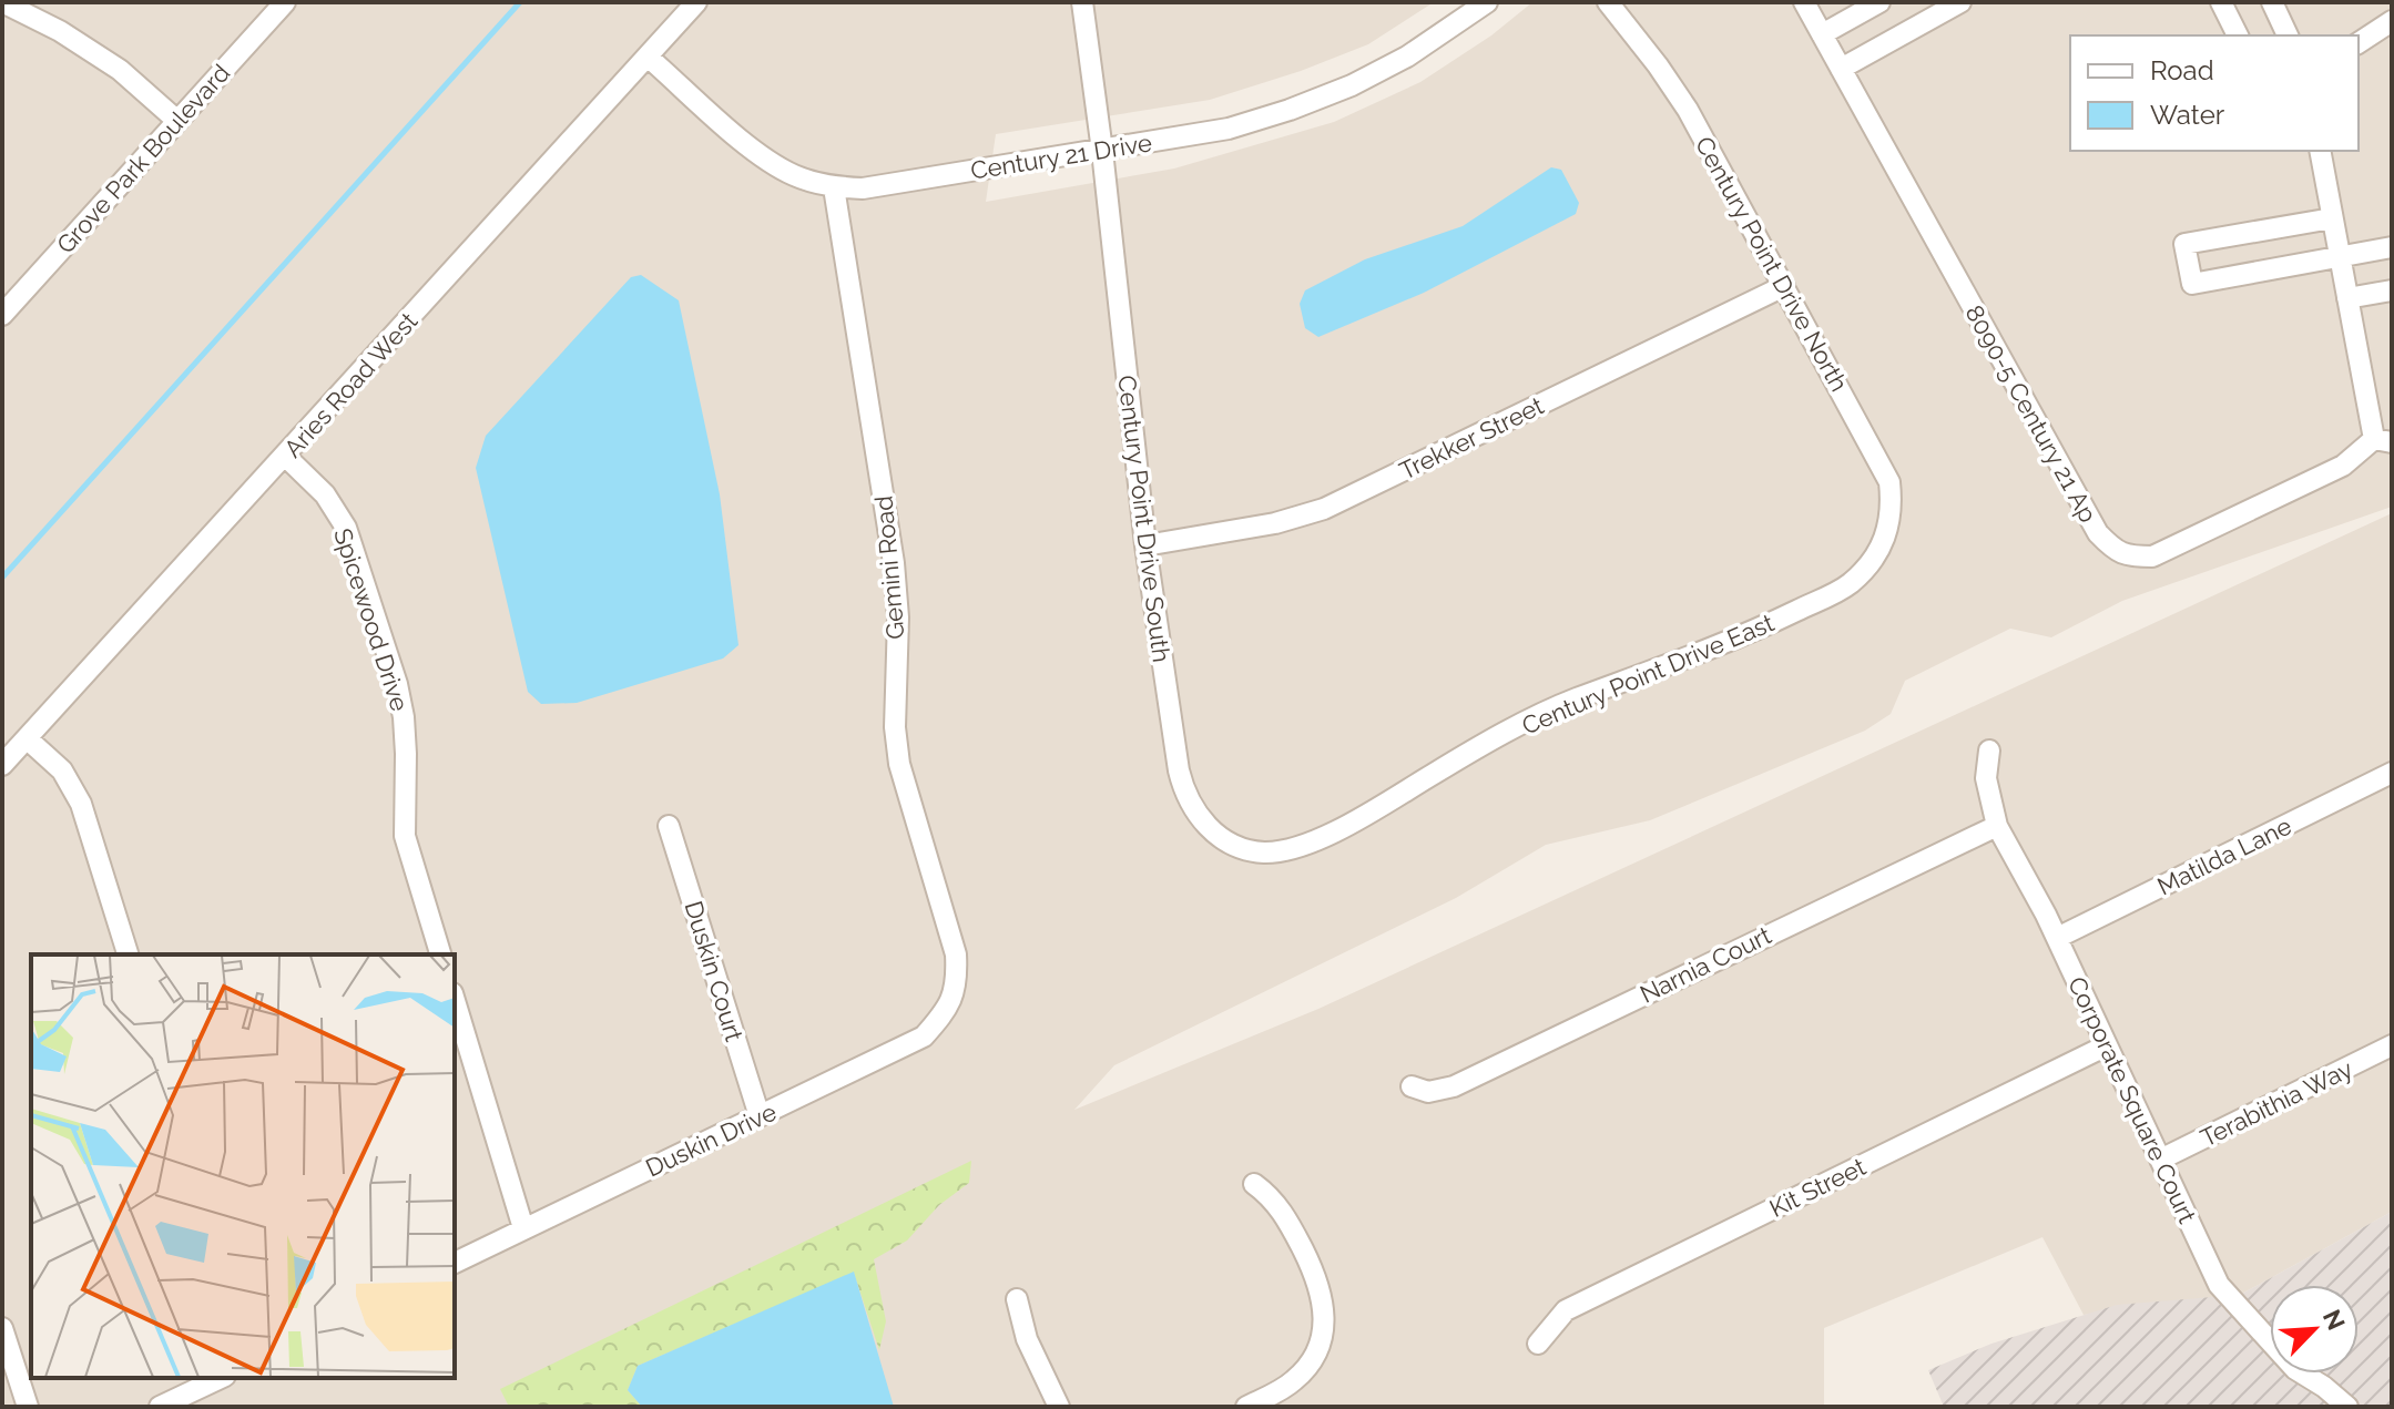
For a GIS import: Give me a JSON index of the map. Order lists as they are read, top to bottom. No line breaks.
{"streets":{"street":["Century 21 Drive","Grove Park Boulevard","Century Point Drive North","Aries Road West","8090-5 Century 21 Ap","Trekker Street","Century Point Drive South","Gemini Road","Spicewood Drive","Century Point Drive East","Matilda Lane","Narnia Court","Duskin Court","Corporate Square Court","Terabithia Way","Duskin Drive","Kit Street"]},"crossings":[["Century 21 Drive","Aries Road West"],["Century 21 Drive","Century Point Drive South"],["Century 21 Drive","Gemini Road"],["Century Point Drive North","Trekker Street"],["Century Point Drive North","Century Point Drive East"],["Aries Road West","Spicewood Drive"],["Trekker Street","Century Point Drive South"],["Century Point Drive South","Century Point Drive East"],["Gemini Road","Duskin Drive"],["Matilda Lane","Corporate Square Court"],["Narnia Court","Corporate Square Court"],["Duskin Court","Duskin Drive"],["Corporate Square Court","Terabithia Way"],["Corporate Square Court","Kit Street"]],"legend":["Road","Water"],"north":"top right"}
